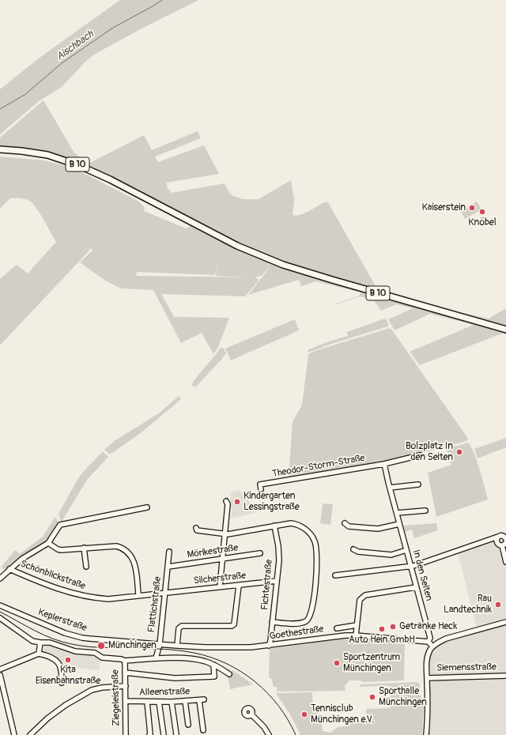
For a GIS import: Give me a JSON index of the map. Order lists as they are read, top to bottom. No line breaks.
{"streets":{"main road":["B 10"],"street":["Theodor-Storm-Straße","Mörikestraße","Schönblickstraße","In den Seiten","Silcherstraße","Fichtestraße","Flattichstraße","Keplerstraße","Goethestraße","Siemensstraße","Alleenstraße","Ziegeleistraße"]},"crossings":[["Theodor-Storm-Straße","In den Seiten"],["Mörikestraße","Flattichstraße"],["Schönblickstraße","Silcherstraße"],["Schönblickstraße","Flattichstraße"],["In den Seiten","Goethestraße"],["Silcherstraße","Fichtestraße"],["Silcherstraße","Flattichstraße"],["Fichtestraße","Goethestraße"],["Flattichstraße","Keplerstraße"],["Flattichstraße","Goethestraße"],["Keplerstraße","Goethestraße"],["Alleenstraße","Ziegeleistraße"]],"water":["Aischbach"],"places":["Kaiserstein","Knöbel","Bolzplatz In den Seiten","Kindergarten Lessingstraße","Rau Landtechnik","Getränke Heck","Auto Hein GmbH","Münchingen","Kita Eisenbahnstraße","Sportzentrum Münchingen","Sporthalle Münchingen","Tennisclub Münchingen e.V."]}
